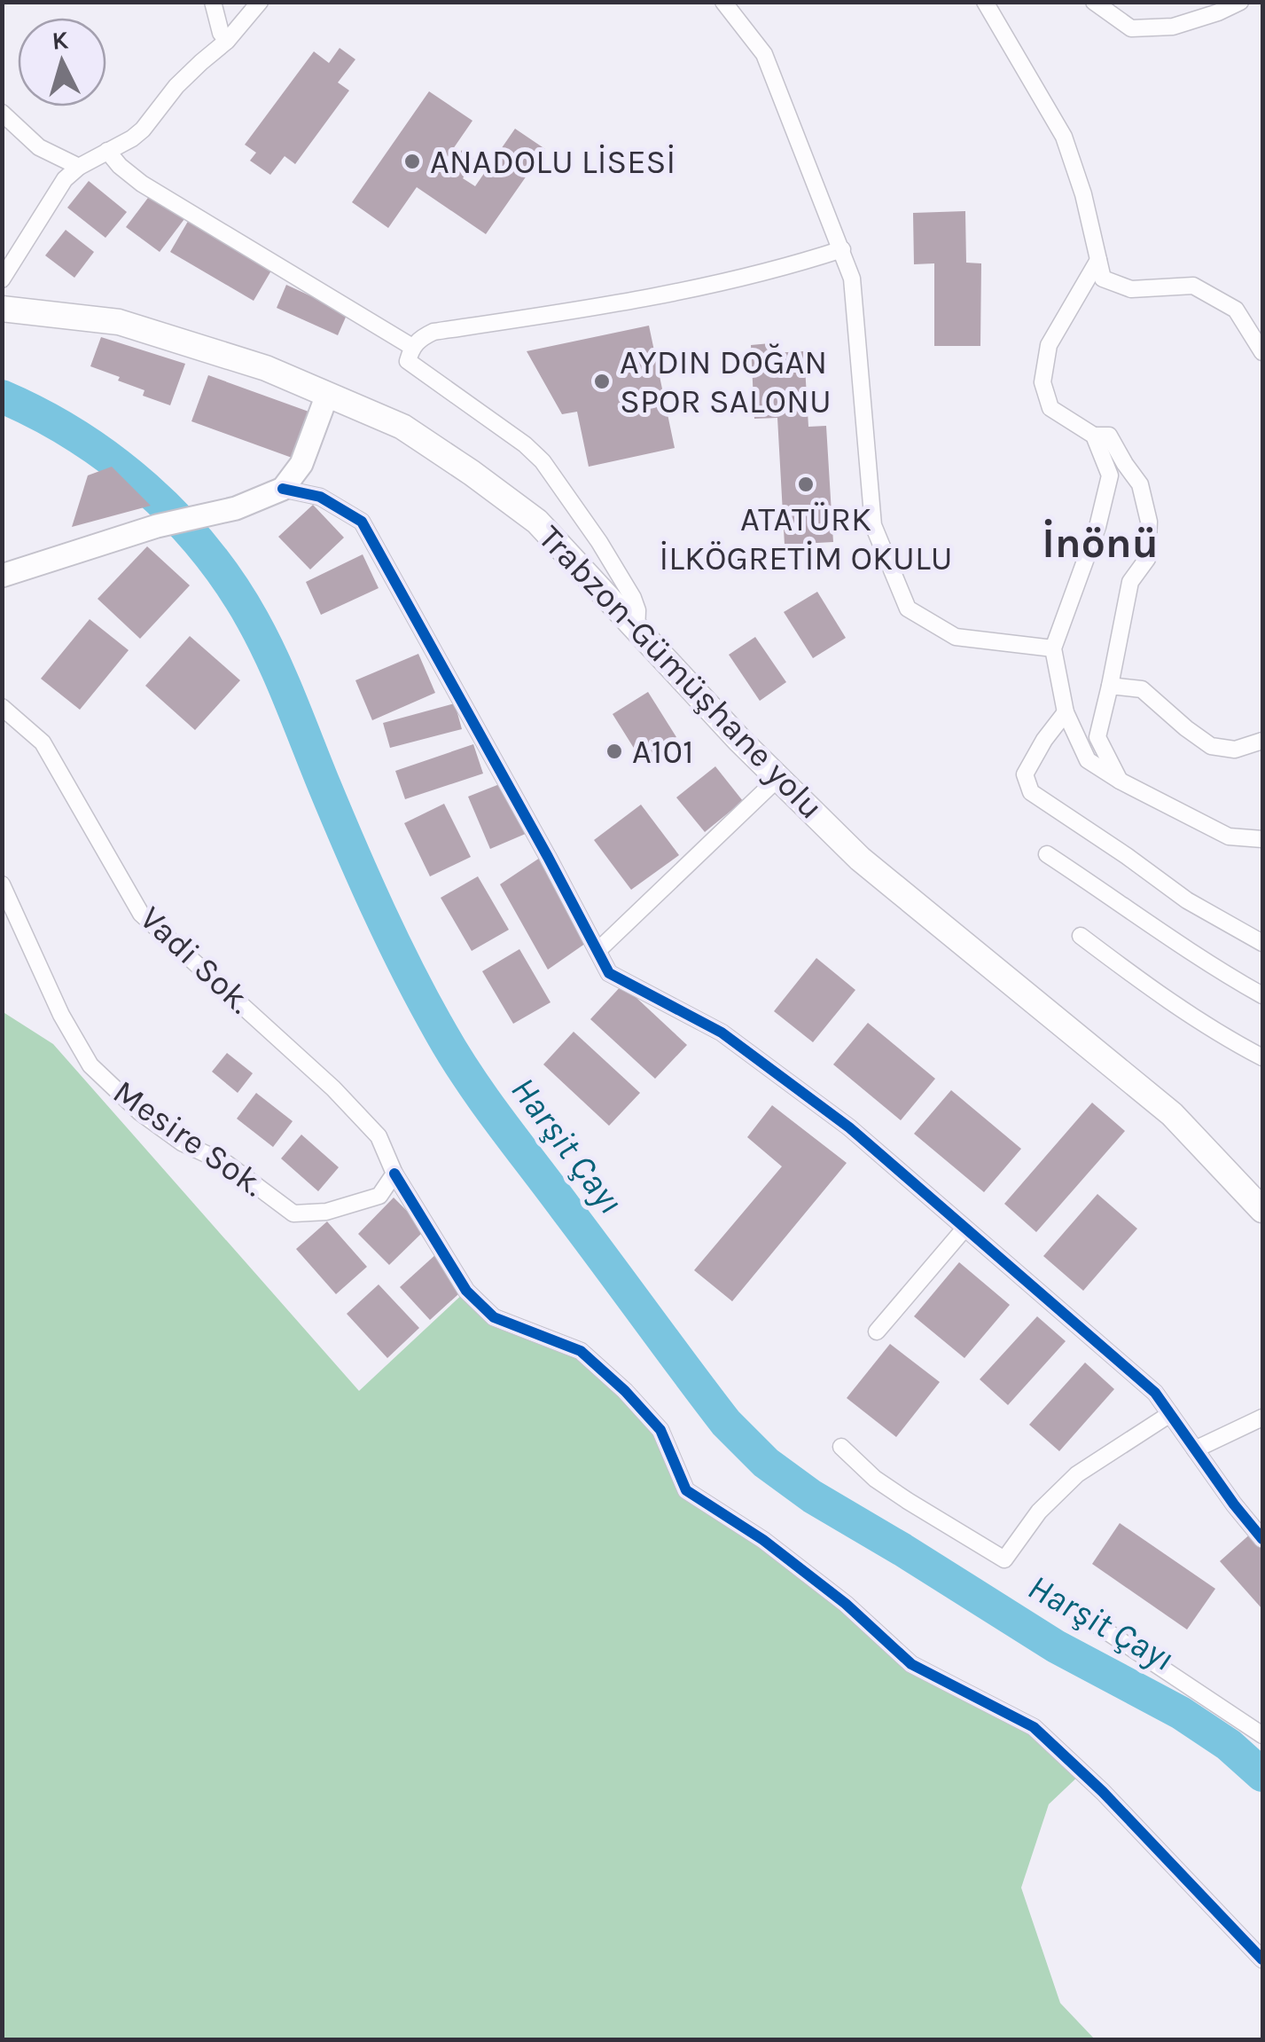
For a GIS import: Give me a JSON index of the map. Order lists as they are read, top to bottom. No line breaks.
{"streets":{"main road":["Trabzon-Gümüşhane yolu"],"street":["Vadi Sok.","Mesire Sok."]},"crossings":[["Vadi Sok.","Mesire Sok."]],"districts":["İnönü"],"water":["Harşit Çayı"],"places":["ANADOLU LİSESİ","AYDIN DOĞAN SPOR SALONU","ATATÜRK İLKÖGRETİM OKULU","A101"],"north":"top"}
